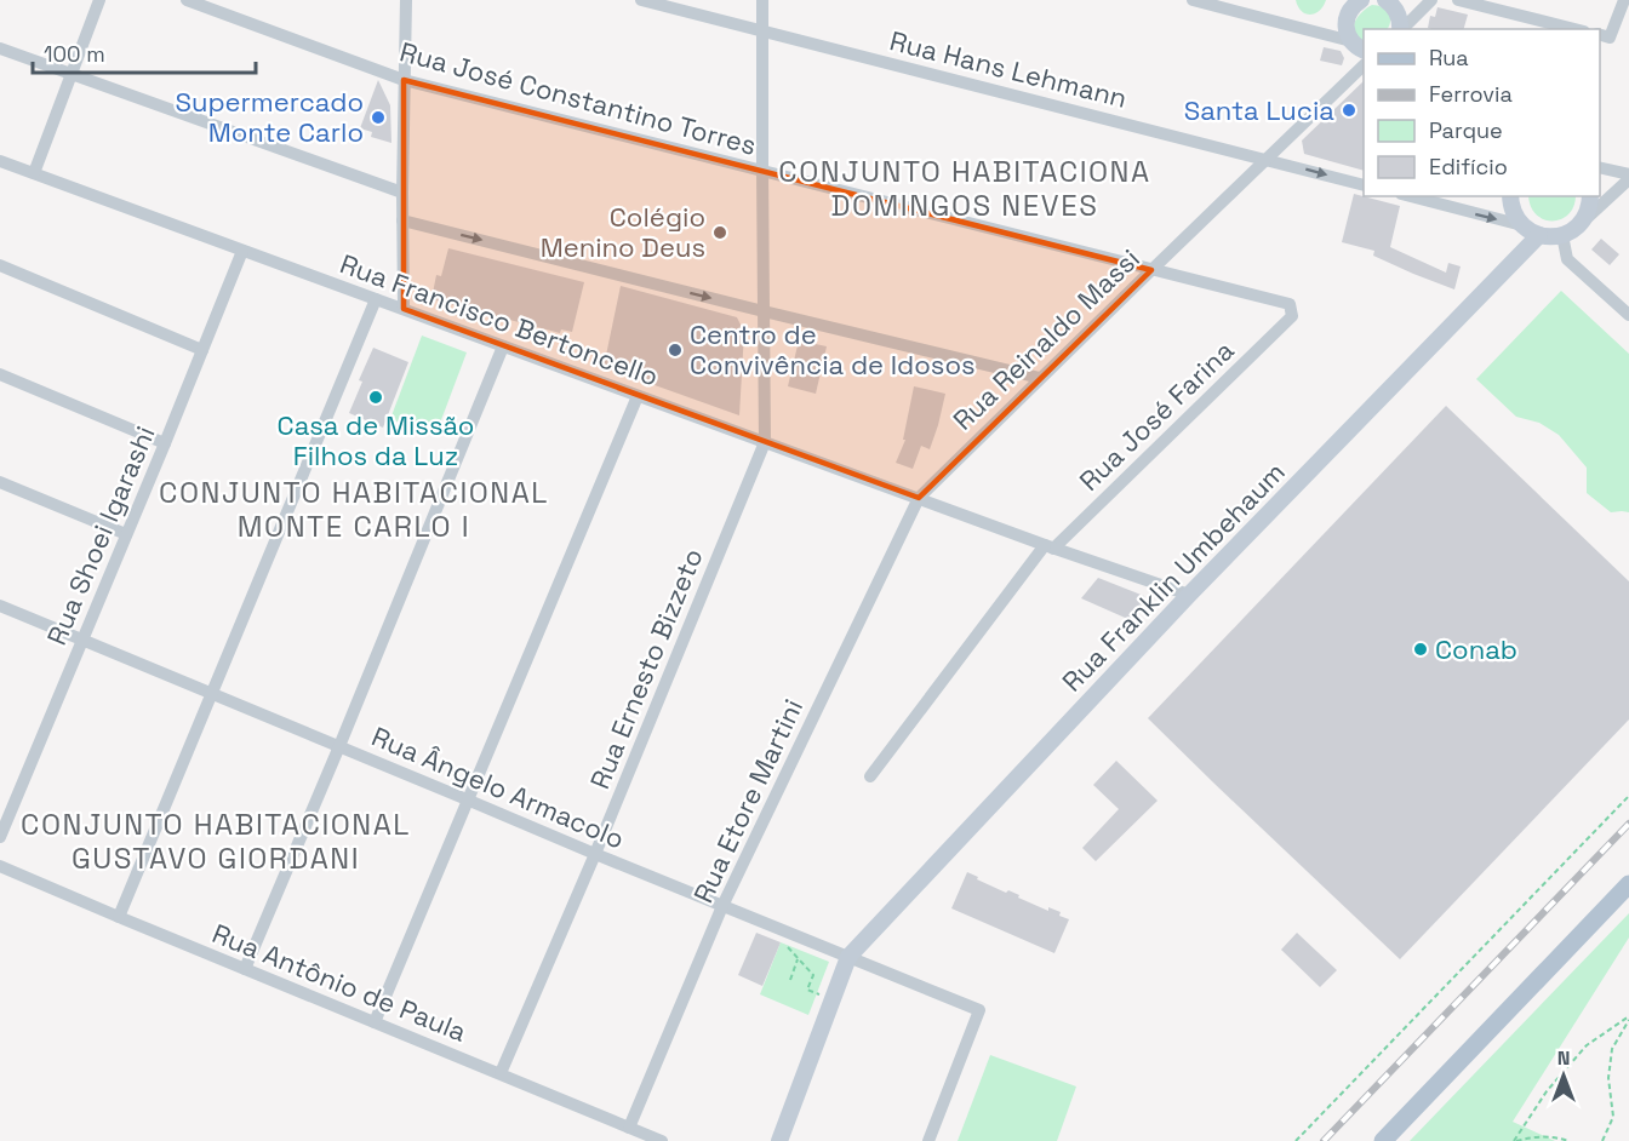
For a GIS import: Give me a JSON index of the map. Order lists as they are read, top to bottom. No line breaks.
{"streets":{"street":["Rua Hans Lehmann","Rua José Constantino Torres","Rua Francisco Bertoncello","Rua Reinaldo Massi","Rua José Farina","Rua Shoei Igarashi","Rua Franklin Umbehaum","Rua Ernesto Bizzeto","Rua Ângelo Armacolo","Rua Etore Martini","Rua Antônio de Paula"]},"crossings":[["Rua Hans Lehmann","Rua Reinaldo Massi"],["Rua José Constantino Torres","Rua Reinaldo Massi"],["Rua José Constantino Torres","Rua José Farina"],["Rua Francisco Bertoncello","Rua Reinaldo Massi"],["Rua Francisco Bertoncello","Rua José Farina"],["Rua Francisco Bertoncello","Rua Shoei Igarashi"],["Rua Francisco Bertoncello","Rua Franklin Umbehaum"],["Rua Francisco Bertoncello","Rua Ernesto Bizzeto"],["Rua Francisco Bertoncello","Rua Etore Martini"],["Rua Reinaldo Massi","Rua Etore Martini"],["Rua Shoei Igarashi","Rua Ângelo Armacolo"],["Rua Franklin Umbehaum","Rua Ângelo Armacolo"],["Rua Ernesto Bizzeto","Rua Ângelo Armacolo"],["Rua Ernesto Bizzeto","Rua Antônio de Paula"],["Rua Ângelo Armacolo","Rua Etore Martini"],["Rua Etore Martini","Rua Antônio de Paula"]],"districts":["CONJUNTO HABITACIONA DOMINGOS NEVES","CONJUNTO HABITACIONAL MONTE CARLO I","CONJUNTO HABITACIONAL GUSTAVO GIORDANI"],"places":["Santa Lucia","Supermercado Monte Carlo","Colégio Menino Deus","Centro de Convivência de Idosos","Casa de Missão Filhos da Luz","Conab"],"legend":["Rua","Ferrovia","Parque","Edifício"],"scale_bar":"100 m","north":"top"}
